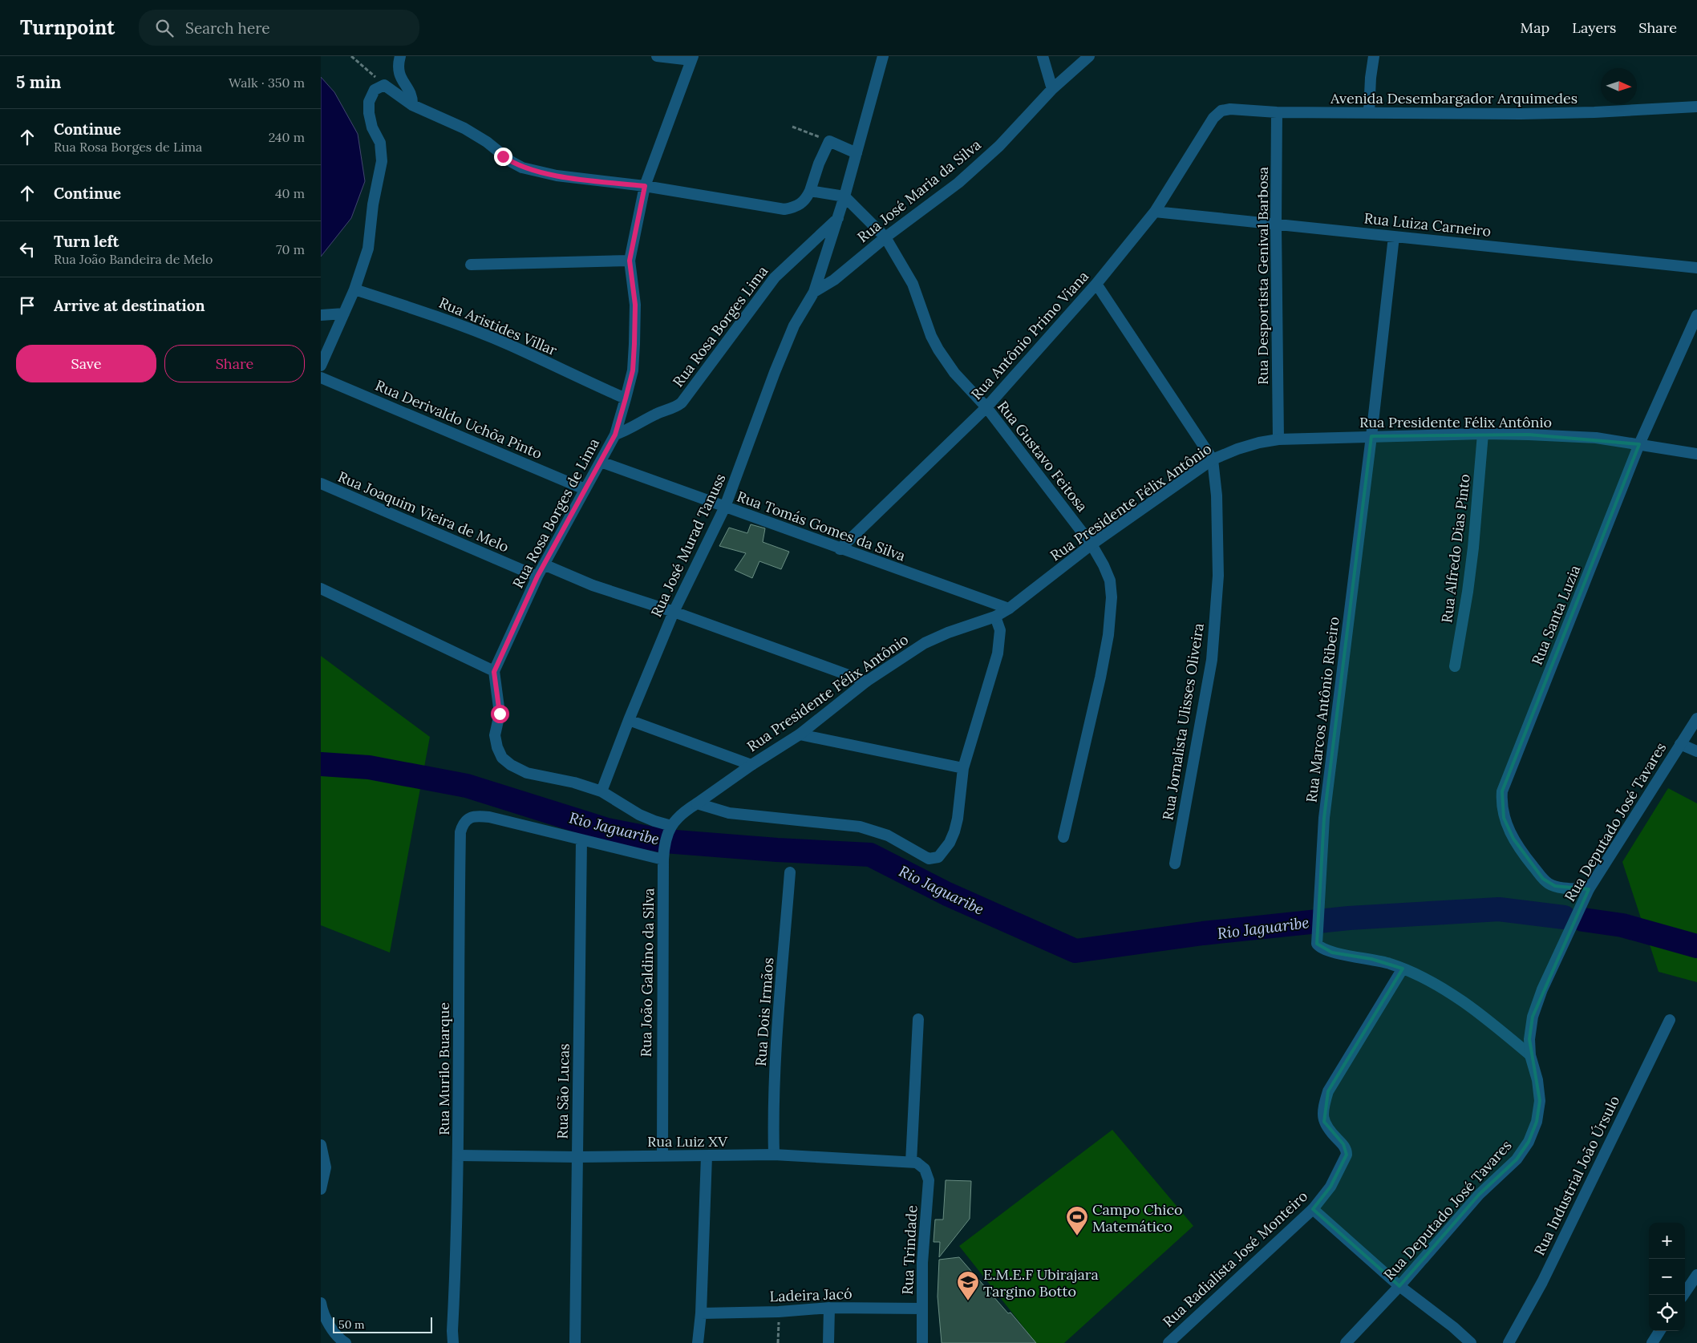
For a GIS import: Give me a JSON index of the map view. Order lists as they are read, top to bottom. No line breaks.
{"streets":{"street":["Avenida Desembargador Arquimedes","Rua José Maria da Silva","Rua Luiza Carneiro","Rua Desportista Genival Barbosa","Rua Aristides Villar","Rua Rosa Borges Lima","Rua Antônio Primo Viana","Rua Derivaldo Uchõa Pinto","Rua Presidente Félix Antônio","Rua Gustavo Feitosa","Rua Joaquim Vieira de Melo","Rua Rosa Borges de Lima","Rua Tomás Gomes da Silva","Rua José Murad Tanuss","Rua Alfredo Dias Pinto","Rua Santa Luzia","Rua Marcos Antônio Ribeiro","Rua Jornalista Ulisses Oliveira","Rua Deputado José Tavares","Rua João Galdino da Silva","Rua Dois Irmãos","Rua Murilo Buarque","Rua São Lucas","Rua Luiz XV","Rua Industrial João Úrsulo","Rua Trindade","Rua Radialista José Monteiro","Ladeira Jacó"]},"crossings":[["Avenida Desembargador Arquimedes","Rua Desportista Genival Barbosa"],["Avenida Desembargador Arquimedes","Rua Antônio Primo Viana"],["Rua José Maria da Silva","Rua Gustavo Feitosa"],["Rua José Maria da Silva","Rua José Murad Tanuss"],["Rua Luiza Carneiro","Rua Desportista Genival Barbosa"],["Rua Luiza Carneiro","Rua Antônio Primo Viana"],["Rua Luiza Carneiro","Rua Marcos Antônio Ribeiro"],["Rua Desportista Genival Barbosa","Rua Presidente Félix Antônio"],["Rua Aristides Villar","Rua Rosa Borges de Lima"],["Rua Rosa Borges Lima","Rua Rosa Borges de Lima"],["Rua Rosa Borges Lima","Rua José Murad Tanuss"],["Rua Antônio Primo Viana","Rua Gustavo Feitosa"],["Rua Antônio Primo Viana","Rua Tomás Gomes da Silva"],["Rua Antônio Primo Viana","Rua Jornalista Ulisses Oliveira"],["Rua Derivaldo Uchõa Pinto","Rua Rosa Borges de Lima"],["Rua Presidente Félix Antônio","Rua Gustavo Feitosa"],["Rua Presidente Félix Antônio","Rua Tomás Gomes da Silva"],["Rua Presidente Félix Antônio","Rua Alfredo Dias Pinto"],["Rua Presidente Félix Antônio","Rua Santa Luzia"],["Rua Presidente Félix Antônio","Rua Marcos Antônio Ribeiro"],["Rua Presidente Félix Antônio","Rua Jornalista Ulisses Oliveira"],["Rua Gustavo Feitosa","Rua José Murad Tanuss"],["Rua Joaquim Vieira de Melo","Rua Rosa Borges de Lima"],["Rua Rosa Borges de Lima","Rua Tomás Gomes da Silva"],["Rua Tomás Gomes da Silva","Rua José Murad Tanuss"],["Rua Santa Luzia","Rua Deputado José Tavares"],["Rua Marcos Antônio Ribeiro","Rua Deputado José Tavares"],["Rua Marcos Antônio Ribeiro","Rua Radialista José Monteiro"],["Rua João Galdino da Silva","Rua Luiz XV"],["Rua Dois Irmãos","Rua Luiz XV"],["Rua Murilo Buarque","Rua São Lucas"],["Rua Murilo Buarque","Rua Luiz XV"],["Rua São Lucas","Rua Luiz XV"],["Rua Luiz XV","Rua Trindade"],["Rua Trindade","Ladeira Jacó"]],"water":["Rio Jaguaribe"],"places":{"sports":["Campo Chico Matemático"],"school or university":["E.M.E.F Ubirajara Targino Botto"]},"scale_bar":"50 m","north":"right","page":{"header":"Turnpoint","search":"Search here","nav":["Map","Layers","Share"],"heading":["5 min","Walk · 350 m"],"list":[["Continue","Rua Rosa Borges de Lima","240 m"],["Continue","40 m"],["Turn left","Rua João Bandeira de Melo","70 m"],"Arrive at destination"],"buttons":["Save","Share"],"map_buttons":["+","−"],"scale":"50 m"}}
